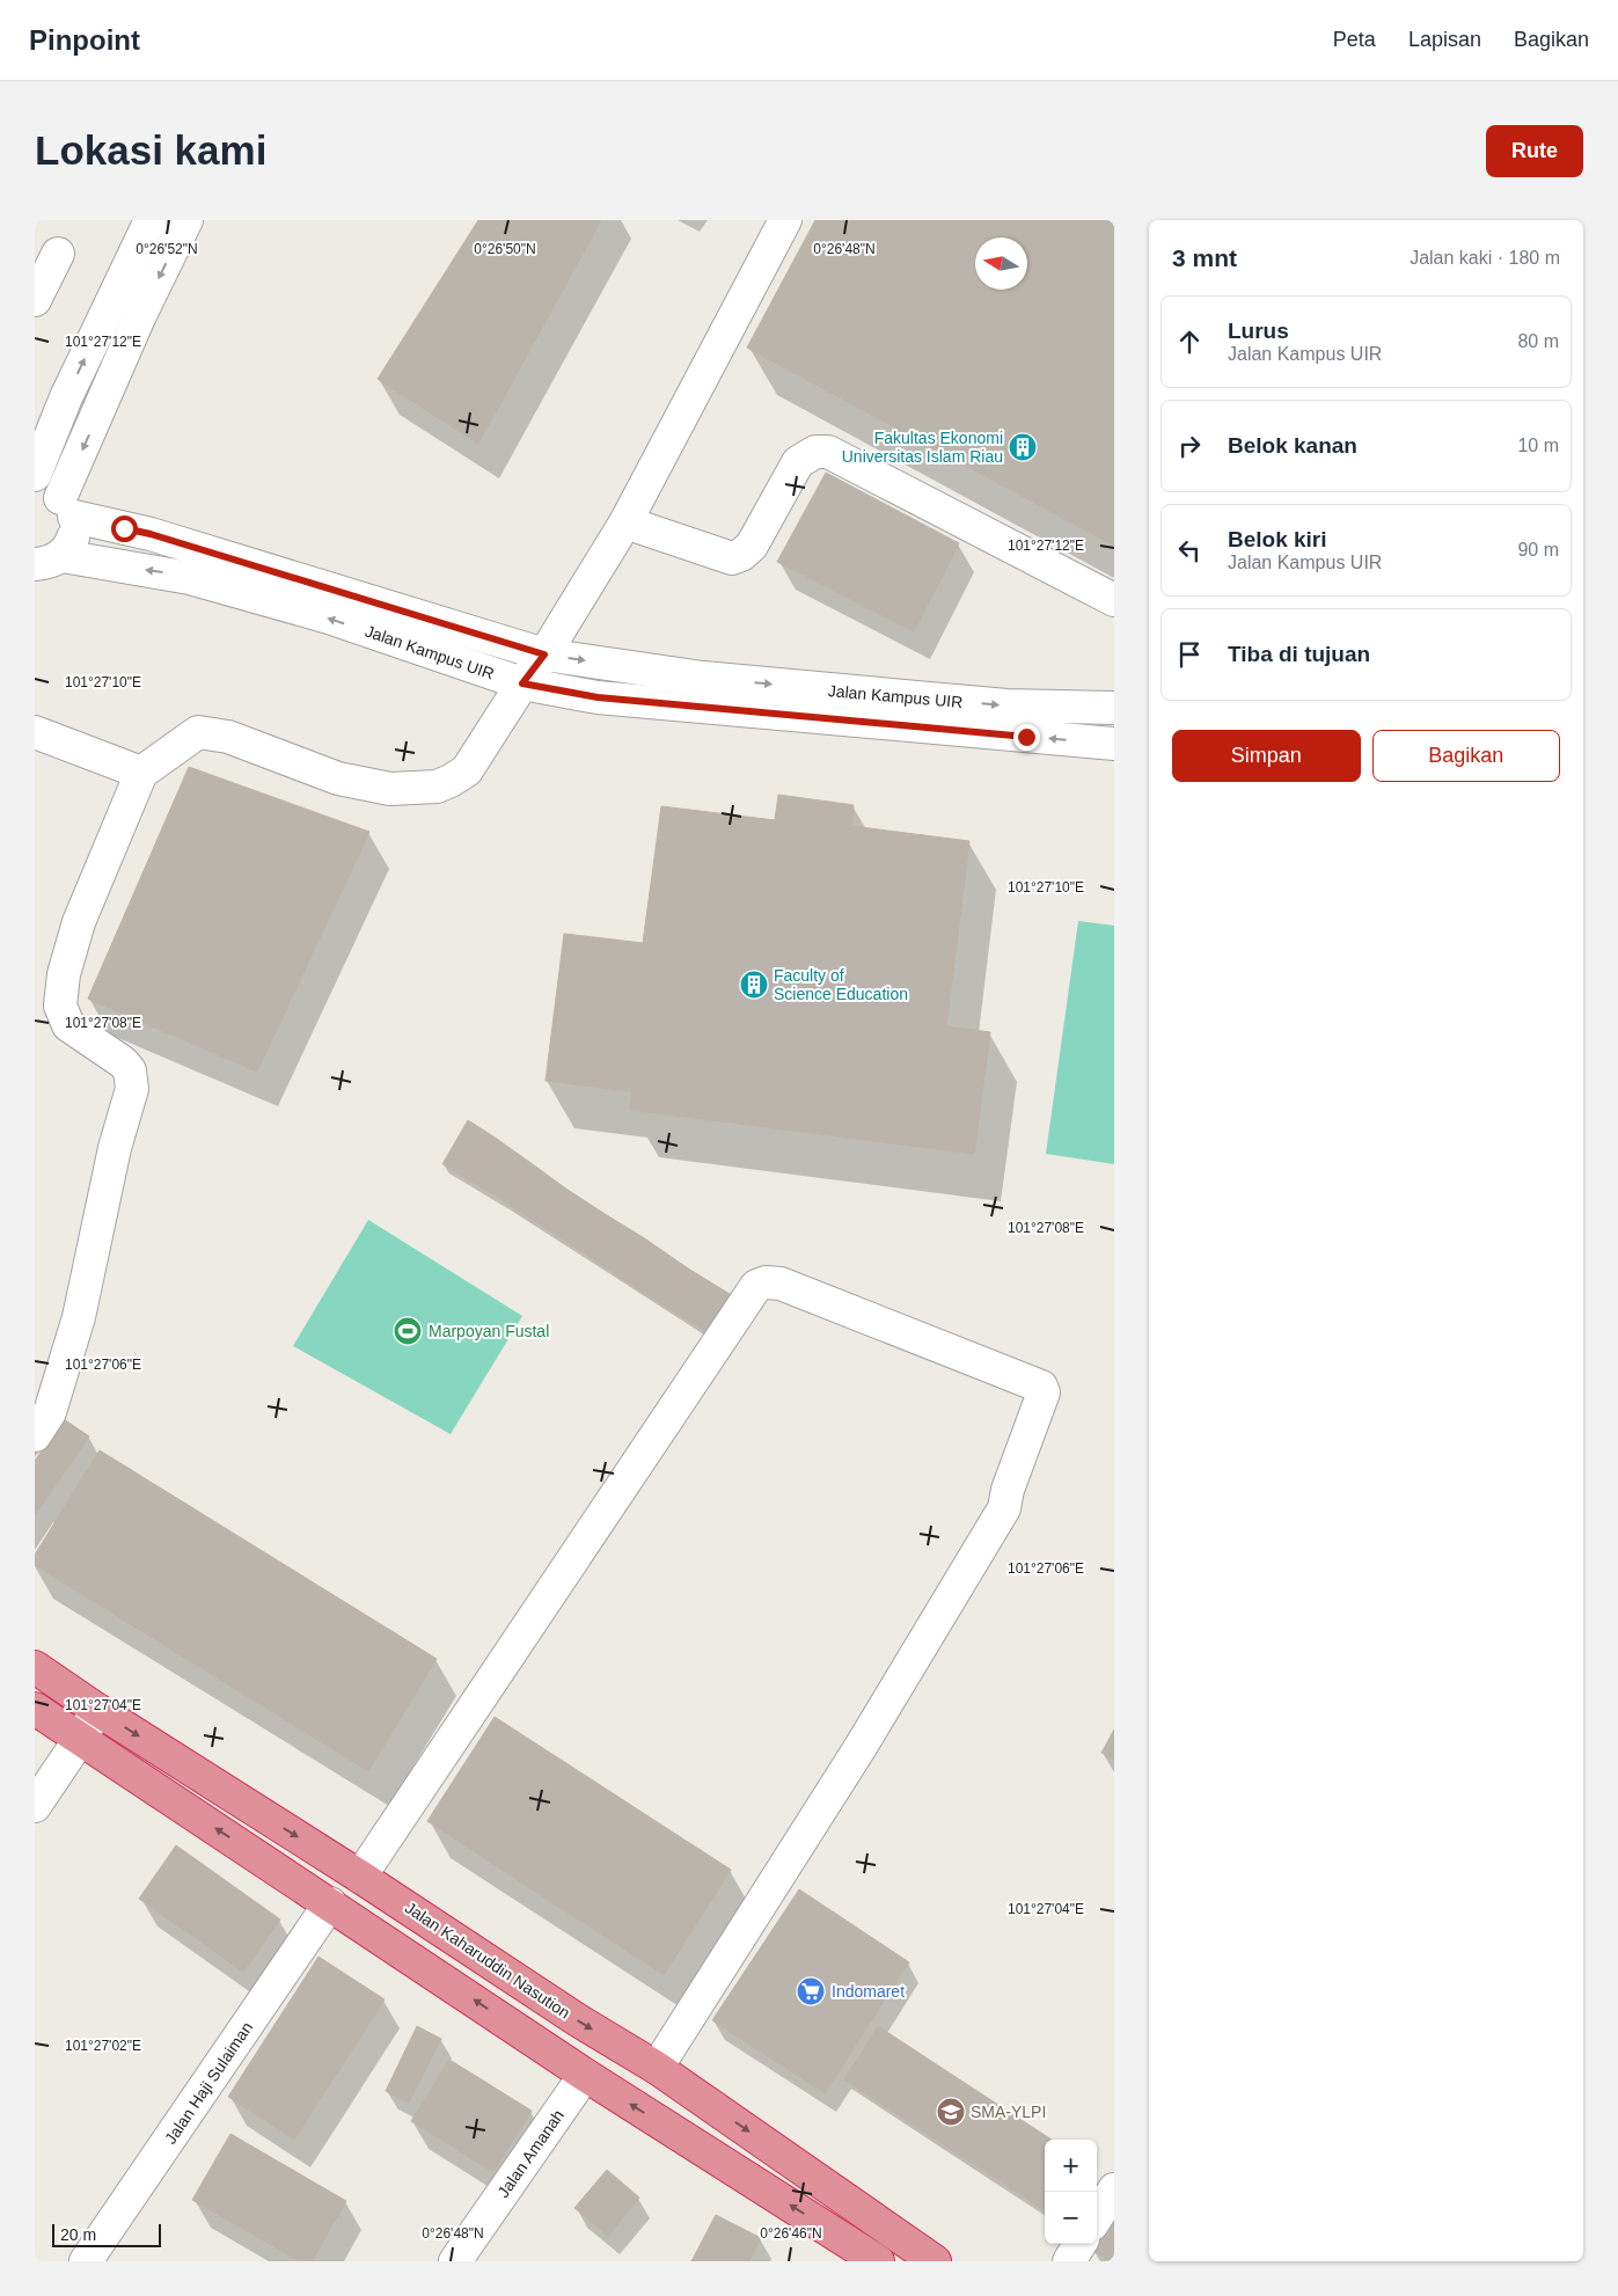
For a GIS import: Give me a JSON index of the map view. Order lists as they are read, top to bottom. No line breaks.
{"streets":{"highway":["Jalan Kaharuddin Nasution"],"street":["Jalan Kampus UIR","Jalan Haji Sulaiman","Jalan Amanah"]},"places":{"building":["Fakultas Ekonomi Universitas Islam Riau","Faculty of Science Education"],"sports":["Marpoyan Fustal"],"supermarket":["Indomaret"],"school or university":["SMA-YLPI"]},"scale_bar":"20 m","north":"left","page":{"header":"Pinpoint","nav":["Peta","Lapisan","Bagikan"],"buttons":["Rute",["Simpan","Bagikan"]],"title":"Lokasi kami","heading":["3 mnt","Jalan kaki · 180 m"],"list":[["Lurus","Jalan Kampus UIR","80 m"],["Belok kanan","10 m"],["Belok kiri","Jalan Kampus UIR","90 m"],"Tiba di tujuan"],"map_buttons":["+","−"],"scale":"20 m"},"coordinates":["0°26'52\"N","0°26'50\"N","0°26'48\"N","101°27'12\"E","101°27'10\"E","101°27'08\"E","101°27'06\"E","101°27'04\"E","101°27'02\"E","0°26'46\"N"]}
